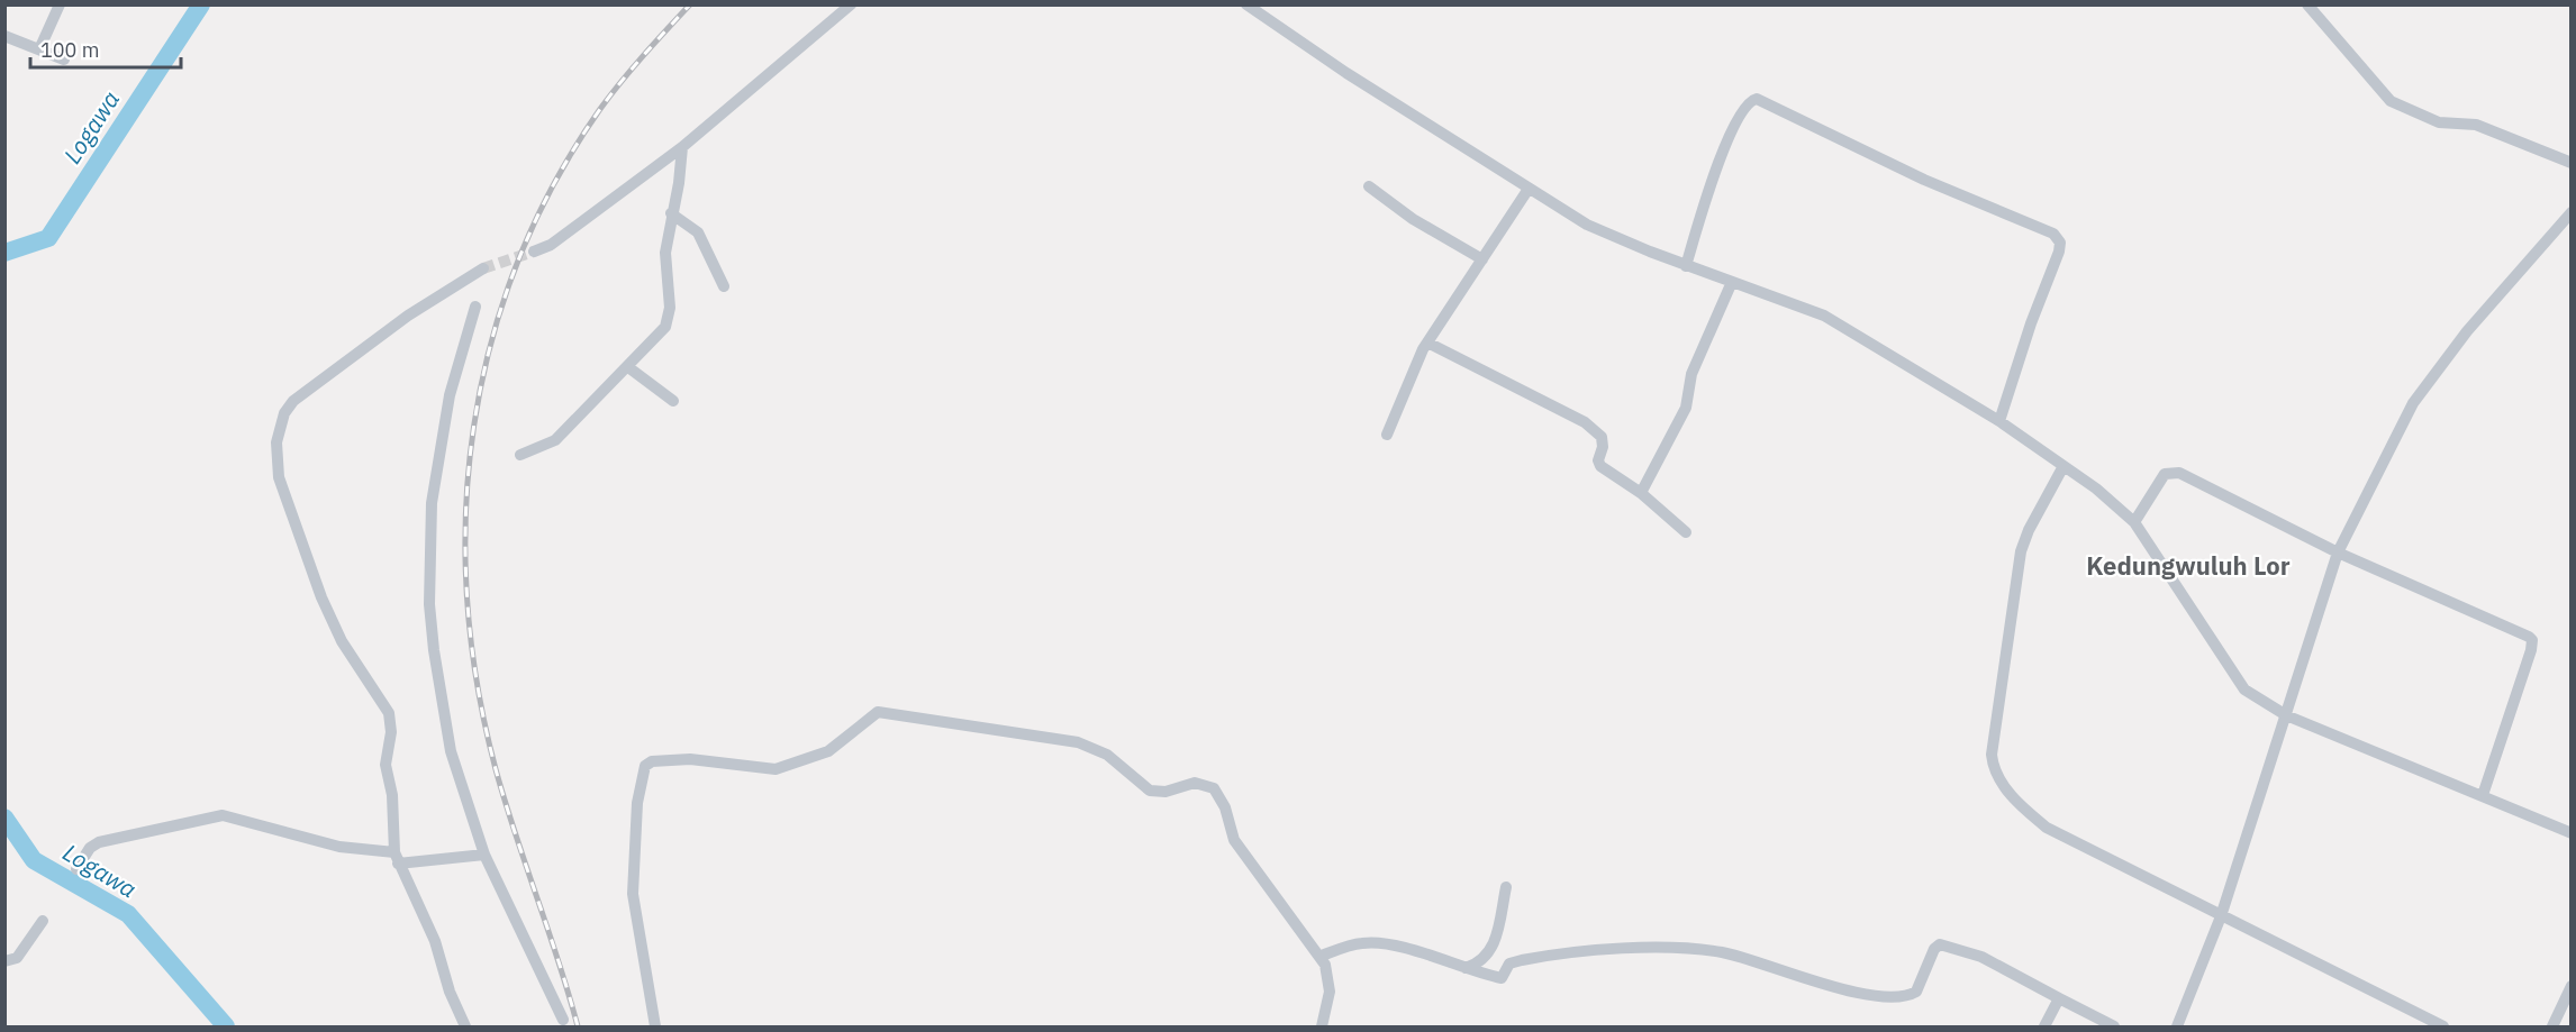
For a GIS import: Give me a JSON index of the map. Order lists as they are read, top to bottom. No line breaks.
{"districts":["Kedungwuluh Lor"],"water":["Logawa"],"scale_bar":"100 m"}
